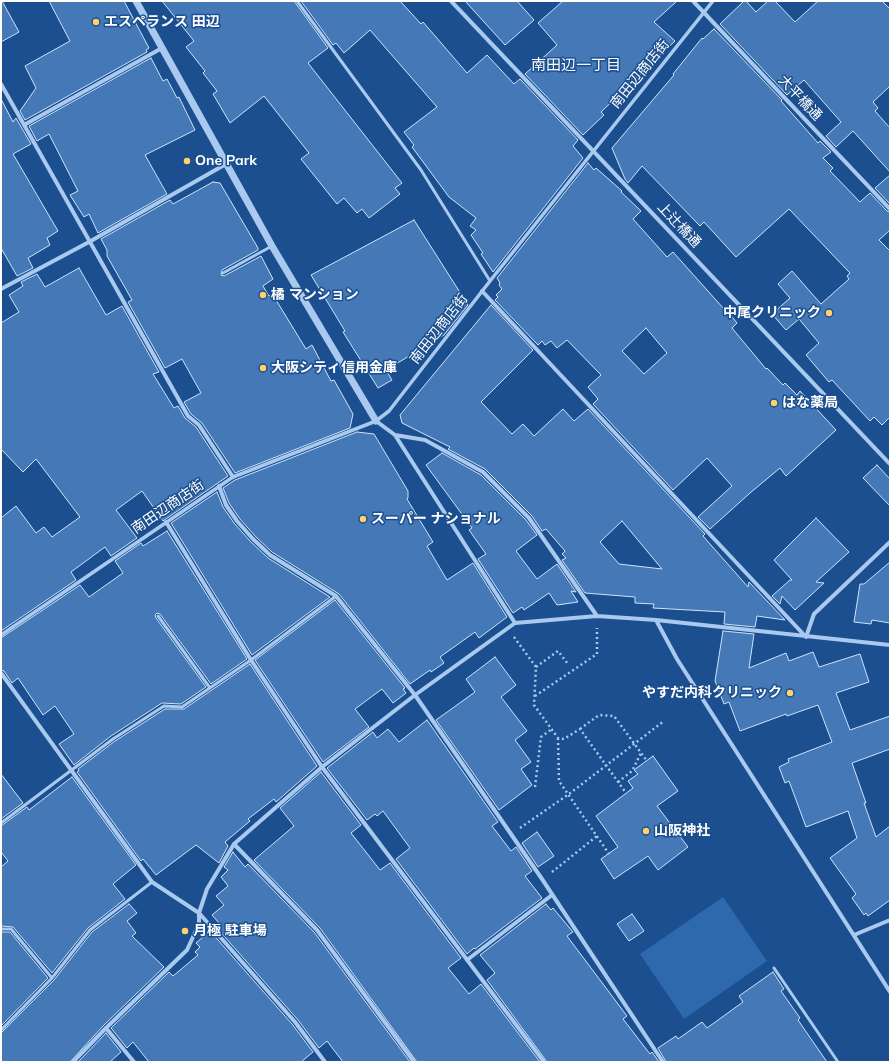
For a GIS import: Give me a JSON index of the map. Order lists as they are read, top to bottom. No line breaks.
{"streets":{"street":["南田辺商店街","大平橋通","上辻橋通"]},"crossings":[["南田辺商店街","大平橋通"],["南田辺商店街","上辻橋通"]],"districts":["南田辺一丁目"],"places":["エスペランス 田辺","One Park","橘 マンション","中尾クリニック","大阪シティ信用金庫","はな薬局","スーパー ナショナル","やすだ内科クリニック","山阪神社","月極 駐車場"]}
